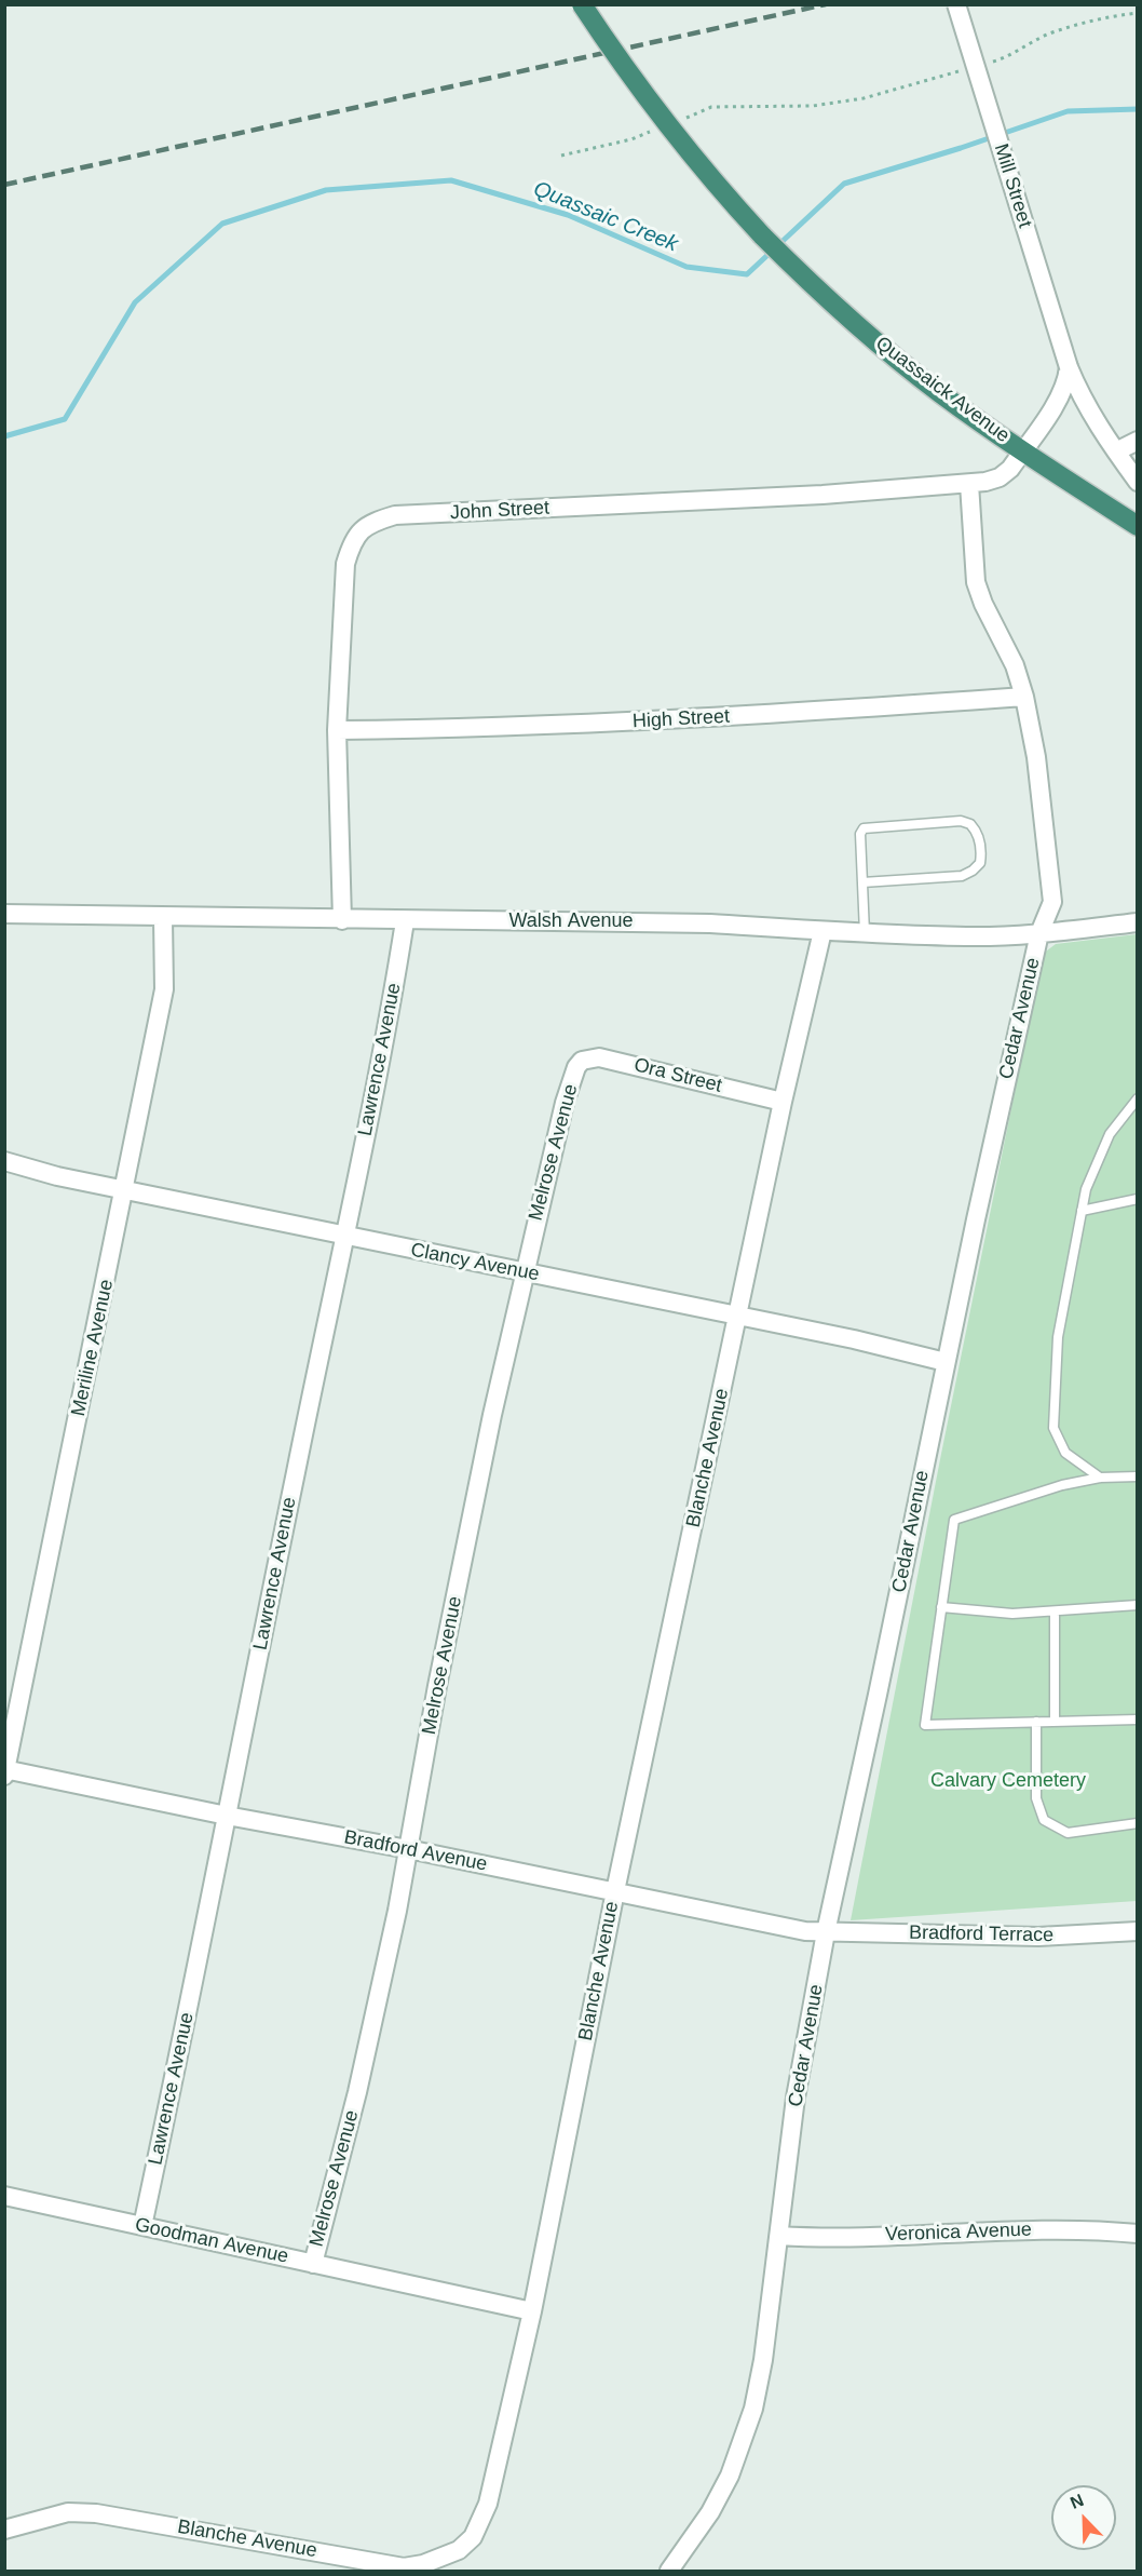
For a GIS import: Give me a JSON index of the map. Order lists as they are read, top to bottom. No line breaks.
{"streets":{"highway":["Quassaick Avenue"],"street":["Mill Street","John Street","High Street","Walsh Avenue","Cedar Avenue","Lawrence Avenue","Ora Street","Melrose Avenue","Clancy Avenue","Meriline Avenue","Blanche Avenue","Bradford Avenue","Bradford Terrace","Veronica Avenue","Goodman Avenue"]},"crossings":[["Mill Street","John Street"],["Quassaick Avenue","John Street"],["John Street","High Street"],["John Street","Walsh Avenue"],["John Street","Cedar Avenue"],["High Street","Cedar Avenue"],["Walsh Avenue","Cedar Avenue"],["Walsh Avenue","Lawrence Avenue"],["Walsh Avenue","Meriline Avenue"],["Walsh Avenue","Blanche Avenue"],["Cedar Avenue","Clancy Avenue"],["Cedar Avenue","Bradford Avenue"],["Cedar Avenue","Bradford Terrace"],["Cedar Avenue","Veronica Avenue"],["Lawrence Avenue","Clancy Avenue"],["Lawrence Avenue","Bradford Avenue"],["Lawrence Avenue","Goodman Avenue"],["Ora Street","Melrose Avenue"],["Ora Street","Blanche Avenue"],["Melrose Avenue","Clancy Avenue"],["Melrose Avenue","Bradford Avenue"],["Melrose Avenue","Goodman Avenue"],["Clancy Avenue","Meriline Avenue"],["Clancy Avenue","Blanche Avenue"],["Meriline Avenue","Bradford Avenue"],["Blanche Avenue","Bradford Avenue"],["Blanche Avenue","Goodman Avenue"],["Bradford Avenue","Bradford Terrace"]],"water":["Quassaic Creek"],"parks":["Calvary Cemetery"],"north":"top left"}
